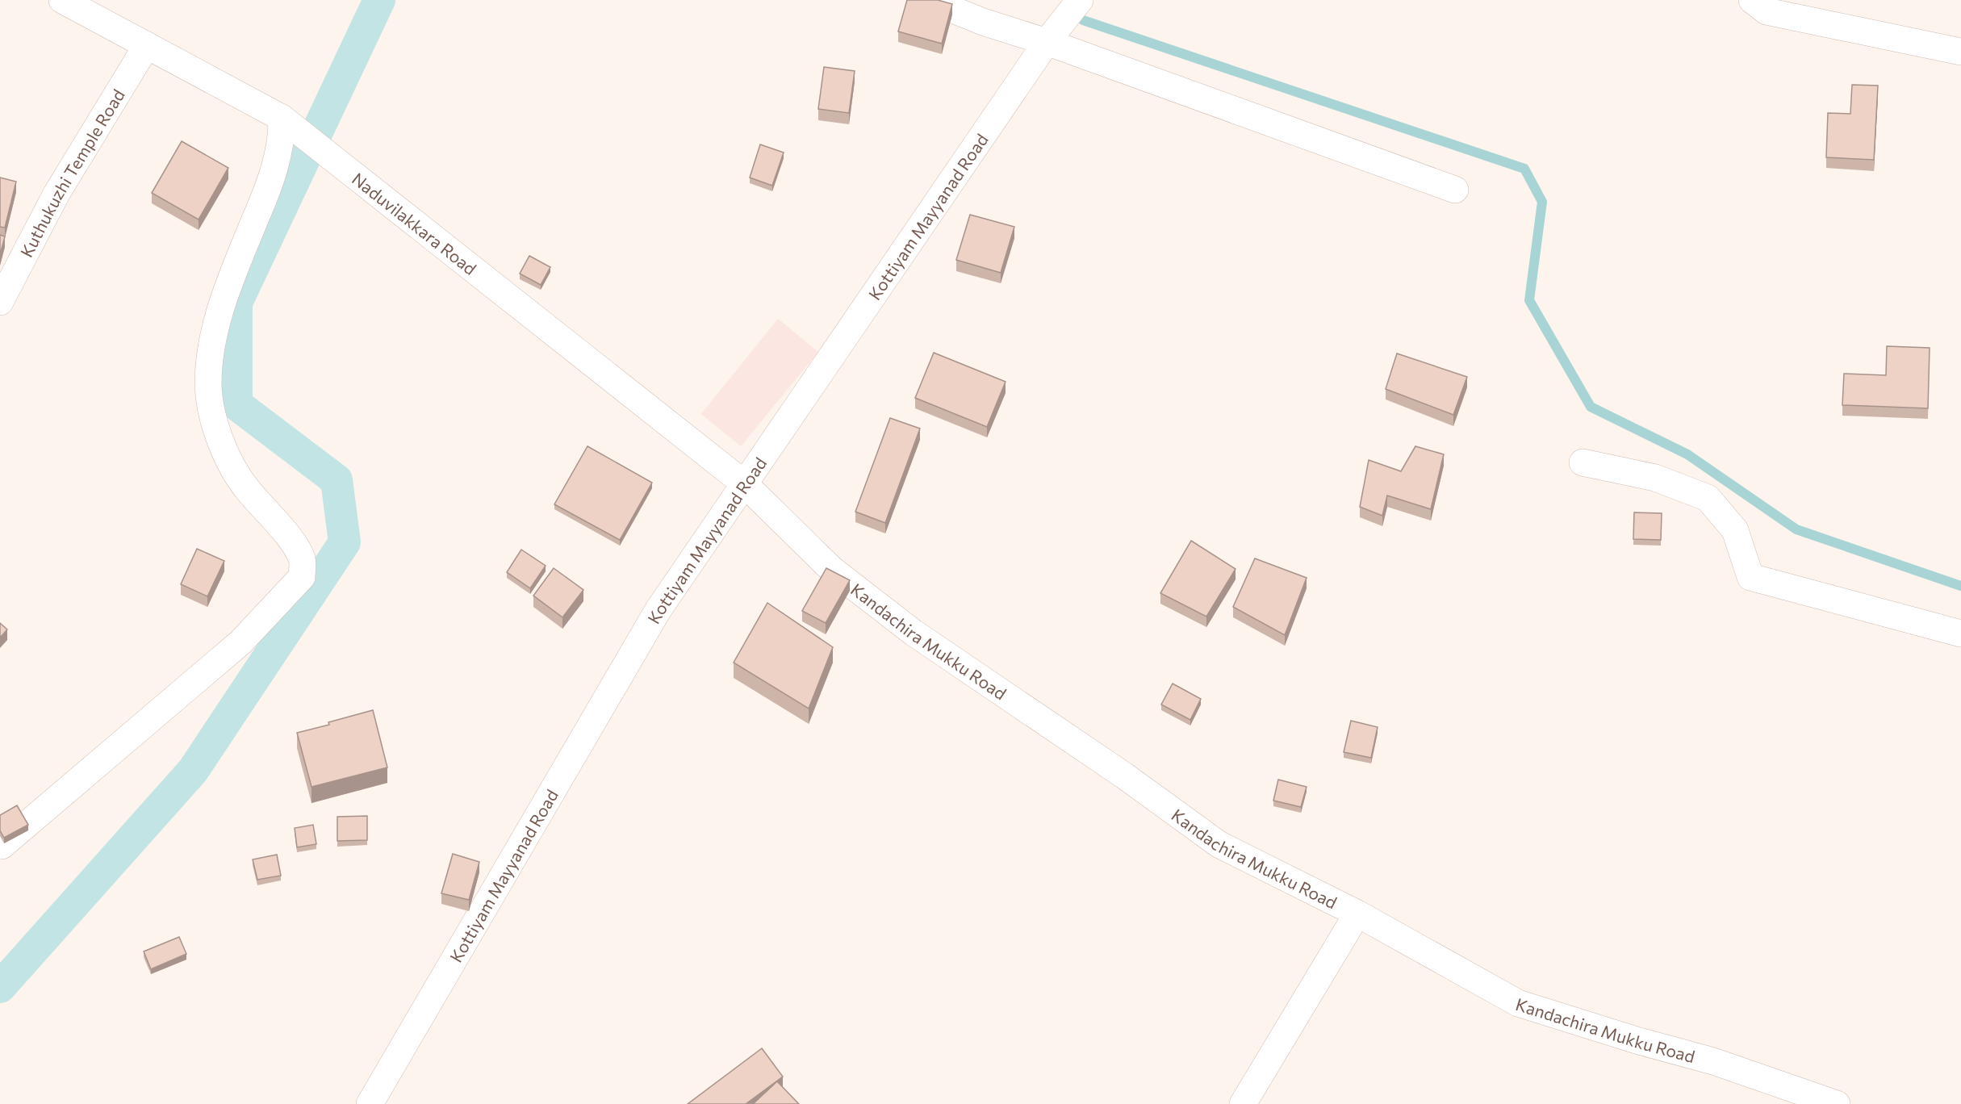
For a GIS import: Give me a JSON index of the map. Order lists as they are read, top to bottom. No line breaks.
{"streets":{"street":["Kuthukuzhi Temple Road","Kottiyam Mayyanad Road","Naduvilakkara Road","Kandachira Mukku Road"]},"crossings":[["Kuthukuzhi Temple Road","Naduvilakkara Road"],["Kottiyam Mayyanad Road","Naduvilakkara Road"],["Kottiyam Mayyanad Road","Kandachira Mukku Road"],["Naduvilakkara Road","Kandachira Mukku Road"]]}
